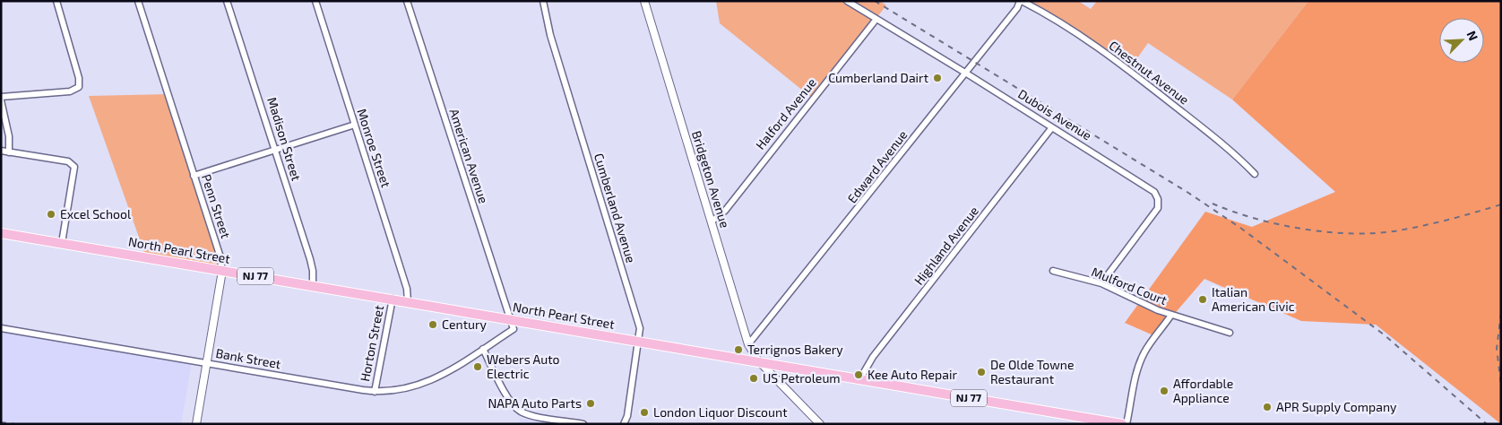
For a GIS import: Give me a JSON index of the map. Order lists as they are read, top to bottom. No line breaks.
{"streets":{"main road":["North Pearl Street","NJ 77"],"street":["Chestnut Avenue","Halford Avenue","Dubois Avenue","Madison Street","Monroe Street","American Avenue","Edward Avenue","Bridgeton Avenue","Penn Street","Cumberland Avenue","Highland Avenue","Mulford Court","Horton Street","Bank Street"]},"crossings":[["Chestnut Avenue","Edward Avenue"],["Halford Avenue","Dubois Avenue"],["Halford Avenue","Bridgeton Avenue"],["Dubois Avenue","Edward Avenue"],["Dubois Avenue","Highland Avenue"],["Dubois Avenue","Mulford Court"],["Madison Street","North Pearl Street"],["Monroe Street","North Pearl Street"],["American Avenue","North Pearl Street"],["American Avenue","Bank Street"],["Edward Avenue","Bridgeton Avenue"],["Bridgeton Avenue","North Pearl Street"],["Penn Street","North Pearl Street"],["Penn Street","Bank Street"],["Cumberland Avenue","North Pearl Street"],["Highland Avenue","North Pearl Street"],["North Pearl Street","Horton Street"],["North Pearl Street","Bank Street"],["Horton Street","Bank Street"]],"places":["Cumberland Dairt","Excel School","Italian American Civic","Century","Terrignos Bakery","Webers Auto Electric","De Olde Towne Restaurant","Kee Auto Repair","US Petroleum","Affordable Appliance","NAPA Auto Parts","APR Supply Company","London Liquor Discount"],"north":"top right"}
